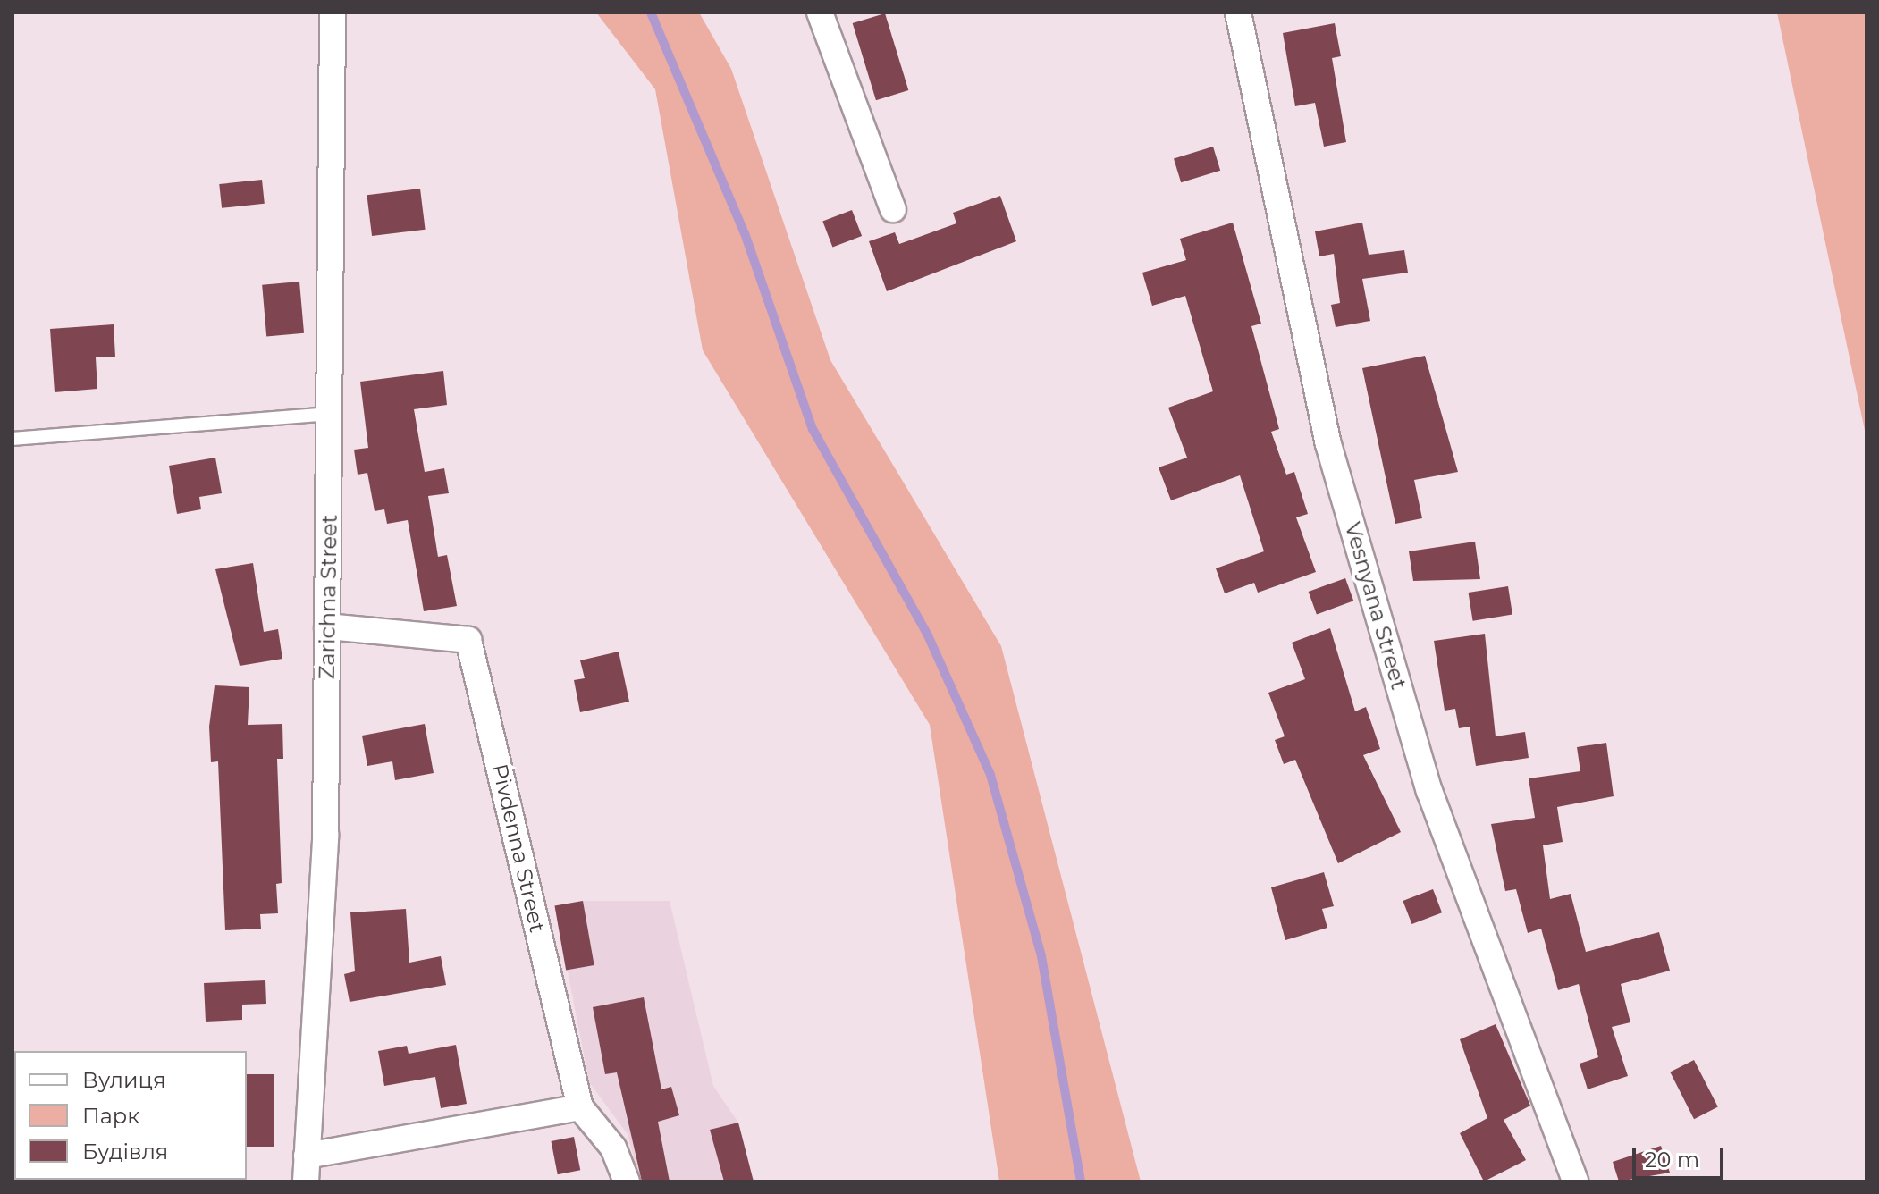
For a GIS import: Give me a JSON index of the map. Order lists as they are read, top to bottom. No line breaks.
{"streets":{"street":["Zarichna Street","Vesnyana Street","Pivdenna Street"]},"crossings":[["Zarichna Street","Pivdenna Street"]],"legend":["Вулиця","Парк","Будівля"],"scale_bar":"20 m"}
